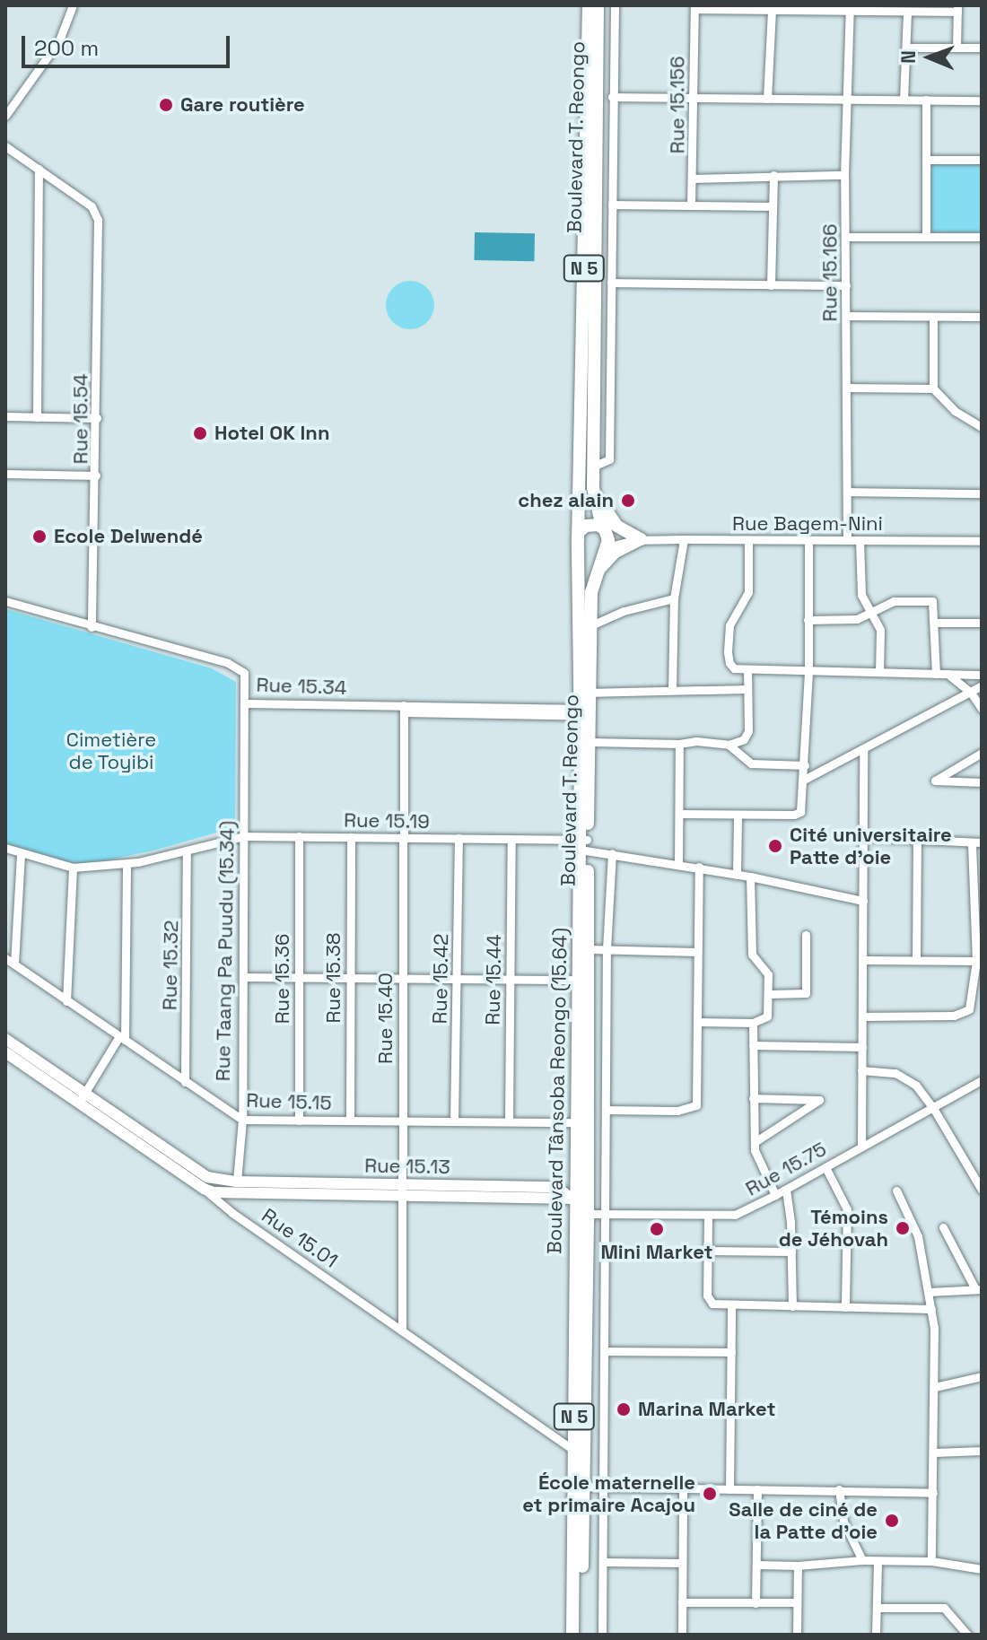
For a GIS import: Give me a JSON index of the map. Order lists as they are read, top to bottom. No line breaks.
{"streets":{"highway":["Boulevard T. Reongo","N 5","Boulevard Tânsoba Reongo (15.64)"],"main road":["Rue 15.13","Rue 15.01"],"street":["Rue 15.156","Rue 15.166","Rue 15.54","Rue Bagem-Nini","Rue 15.34","Rue 15.19","Rue Taang Pa Puudu (15.34)","Rue 15.32","Rue 15.38","Rue 15.36","Rue 15.42","Rue 15.44","Rue 15.40","Rue 15.15","Rue 15.75"]},"crossings":[["Boulevard T. Reongo","N 5"],["Boulevard T. Reongo","Rue 15.34"],["Boulevard T. Reongo","Rue 15.19"],["Boulevard T. Reongo","Boulevard Tânsoba Reongo (15.64)"],["Boulevard T. Reongo","Rue 15.75"],["N 5","Boulevard Tânsoba Reongo (15.64)"],["Rue 15.166","Rue Bagem-Nini"],["Rue 15.54","Rue 15.34"],["Rue 15.34","Rue Taang Pa Puudu (15.34)"],["Rue 15.34","Rue 15.40"],["Rue 15.34","Boulevard Tânsoba Reongo (15.64)"],["Rue 15.19","Rue Taang Pa Puudu (15.34)"],["Rue 15.19","Rue 15.32"],["Rue 15.19","Rue 15.38"],["Rue 15.19","Rue 15.36"],["Rue 15.19","Rue 15.42"],["Rue 15.19","Rue 15.44"],["Rue 15.19","Rue 15.40"],["Rue 15.19","Boulevard Tânsoba Reongo (15.64)"],["Rue Taang Pa Puudu (15.34)","Rue 15.15"],["Rue Taang Pa Puudu (15.34)","Rue 15.13"],["Rue Taang Pa Puudu (15.34)","Rue 15.01"],["Rue 15.32","Rue 15.15"],["Rue 15.38","Rue 15.15"],["Rue 15.36","Rue 15.15"],["Rue 15.42","Rue 15.15"],["Rue 15.44","Rue 15.15"],["Rue 15.40","Rue 15.15"],["Rue 15.40","Rue 15.13"],["Rue 15.40","Rue 15.01"],["Boulevard Tânsoba Reongo (15.64)","Rue 15.15"],["Boulevard Tânsoba Reongo (15.64)","Rue 15.13"],["Boulevard Tânsoba Reongo (15.64)","Rue 15.01"],["Rue 15.13","Rue 15.01"]],"parks":["Cimetière de Toyibi"],"places":["Gare routière","Hotel OK Inn","chez alain","Ecole Delwendé","Cité universitaire Patte d'oie","Témoins de Jéhovah","Mini Market","Marina Market","École maternelle et primaire Acajou","Salle de ciné de la Patte d'oie"],"scale_bar":"200 m","north":"left"}
